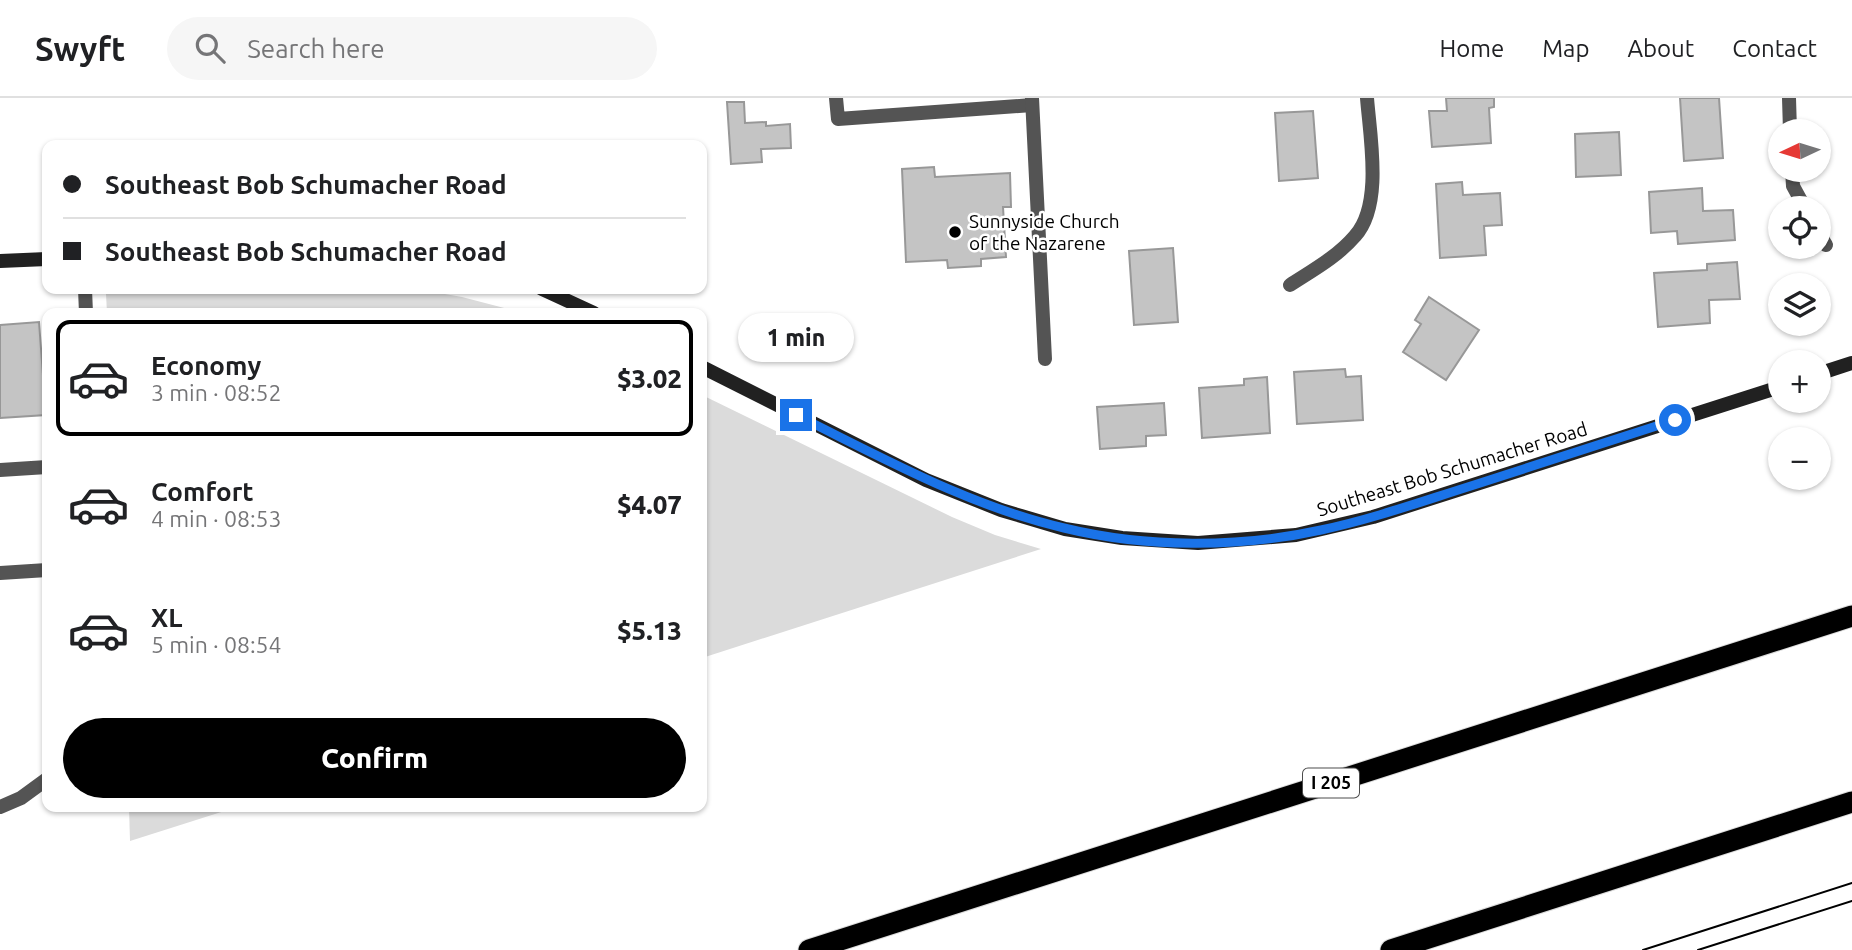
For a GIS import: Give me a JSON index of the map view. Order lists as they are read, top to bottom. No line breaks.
{"streets":{"highway":["I 205"],"main road":["Southeast Bob Schumacher Road"]},"places":["Sunnyside Church of the Nazarene"],"north":"left","page":{"header":"Swyft","search":"Search here","nav":["Home","Map","About","Contact"],"map_buttons":["+","−"],"banner":["Southeast Bob Schumacher Road","Southeast Bob Schumacher Road"],"bubble":"1 min","list":[{"name":"Economy","note":"3 min · 08:52","value":"$3.02"},{"name":"Comfort","note":"4 min · 08:53","value":"$4.07"},{"name":"XL","note":"5 min · 08:54","value":"$5.13"}],"buttons":"Confirm"}}
